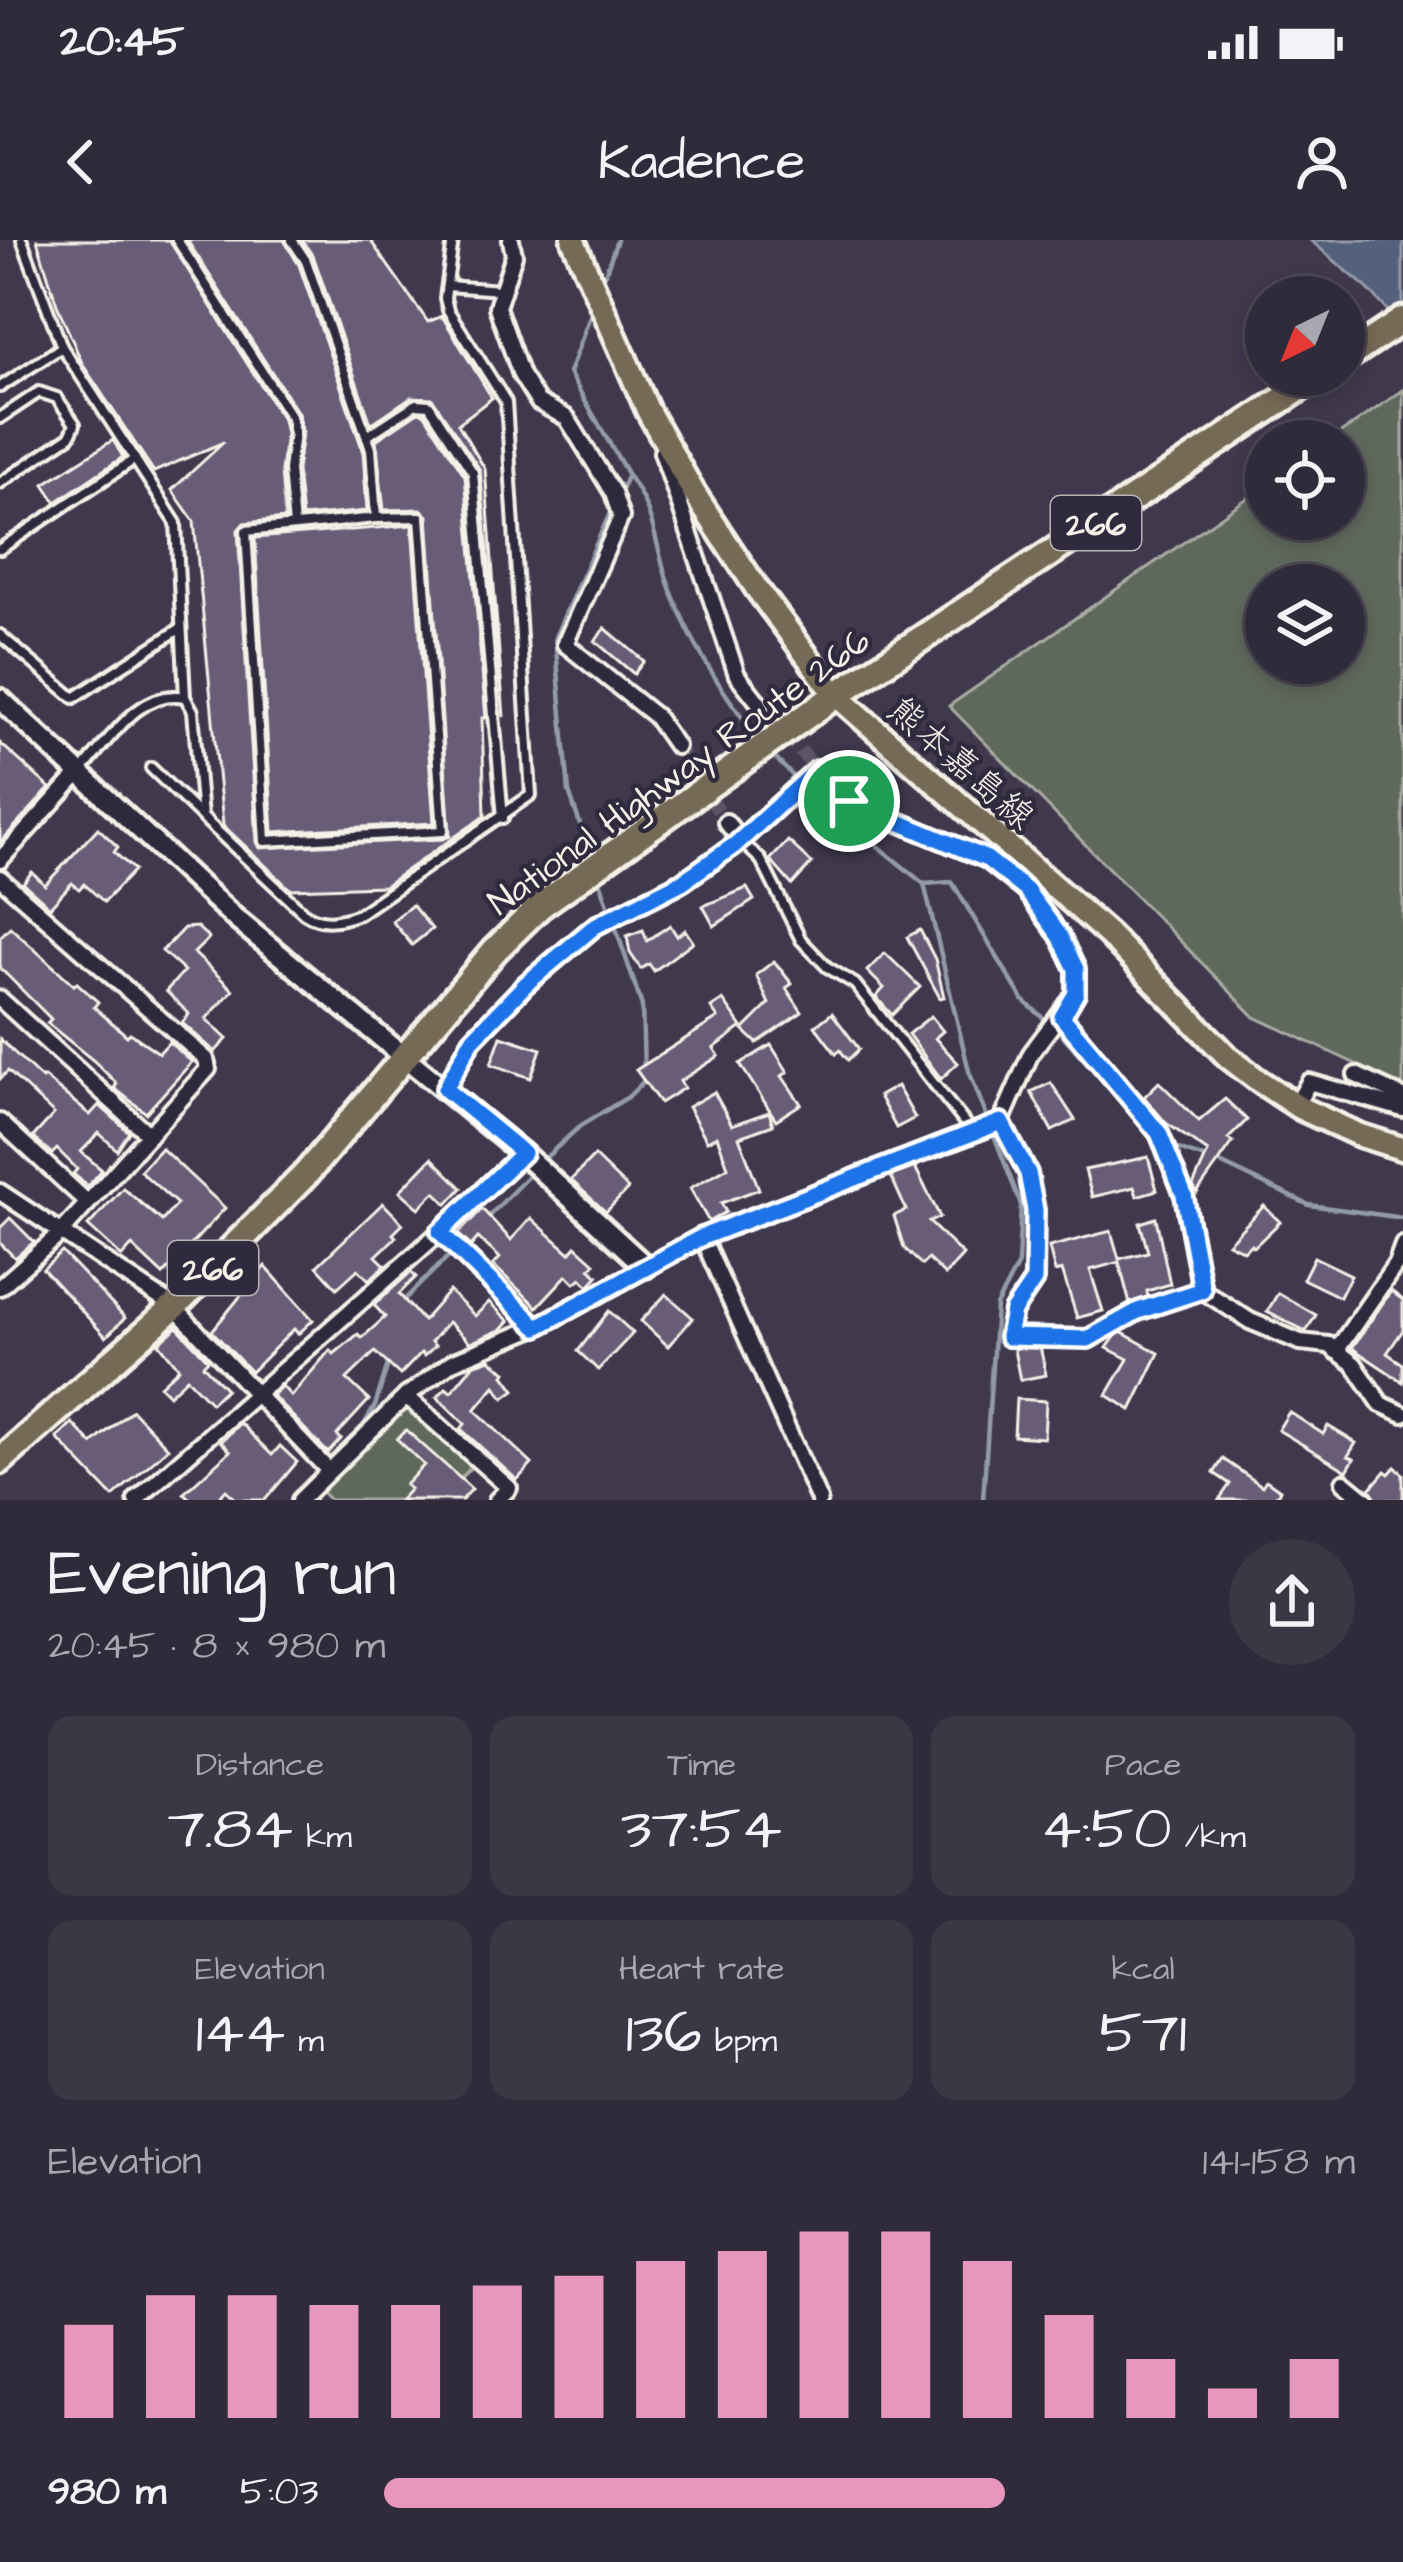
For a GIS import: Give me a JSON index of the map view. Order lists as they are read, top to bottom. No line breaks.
{"streets":{"highway":["266","National Highway Route 266"],"main road":["熊本嘉島線"]},"crossings":[["熊本嘉島線","National Highway Route 266"]],"north":"bottom left","page":{"status":"20:45","header":"Kadence","heading":["Evening run","20:45 · 8 × 980 m"],"stats":[["Distance","7.84 km"],["Time","37:54"],["Pace","4:50 /km"],["Elevation","144 m"],["Heart rate","136 bpm"],["kcal","571"]],"chart":["Elevation","141–158 m"],"list":[{"name":"980 m","note":"5:03"}]}}
